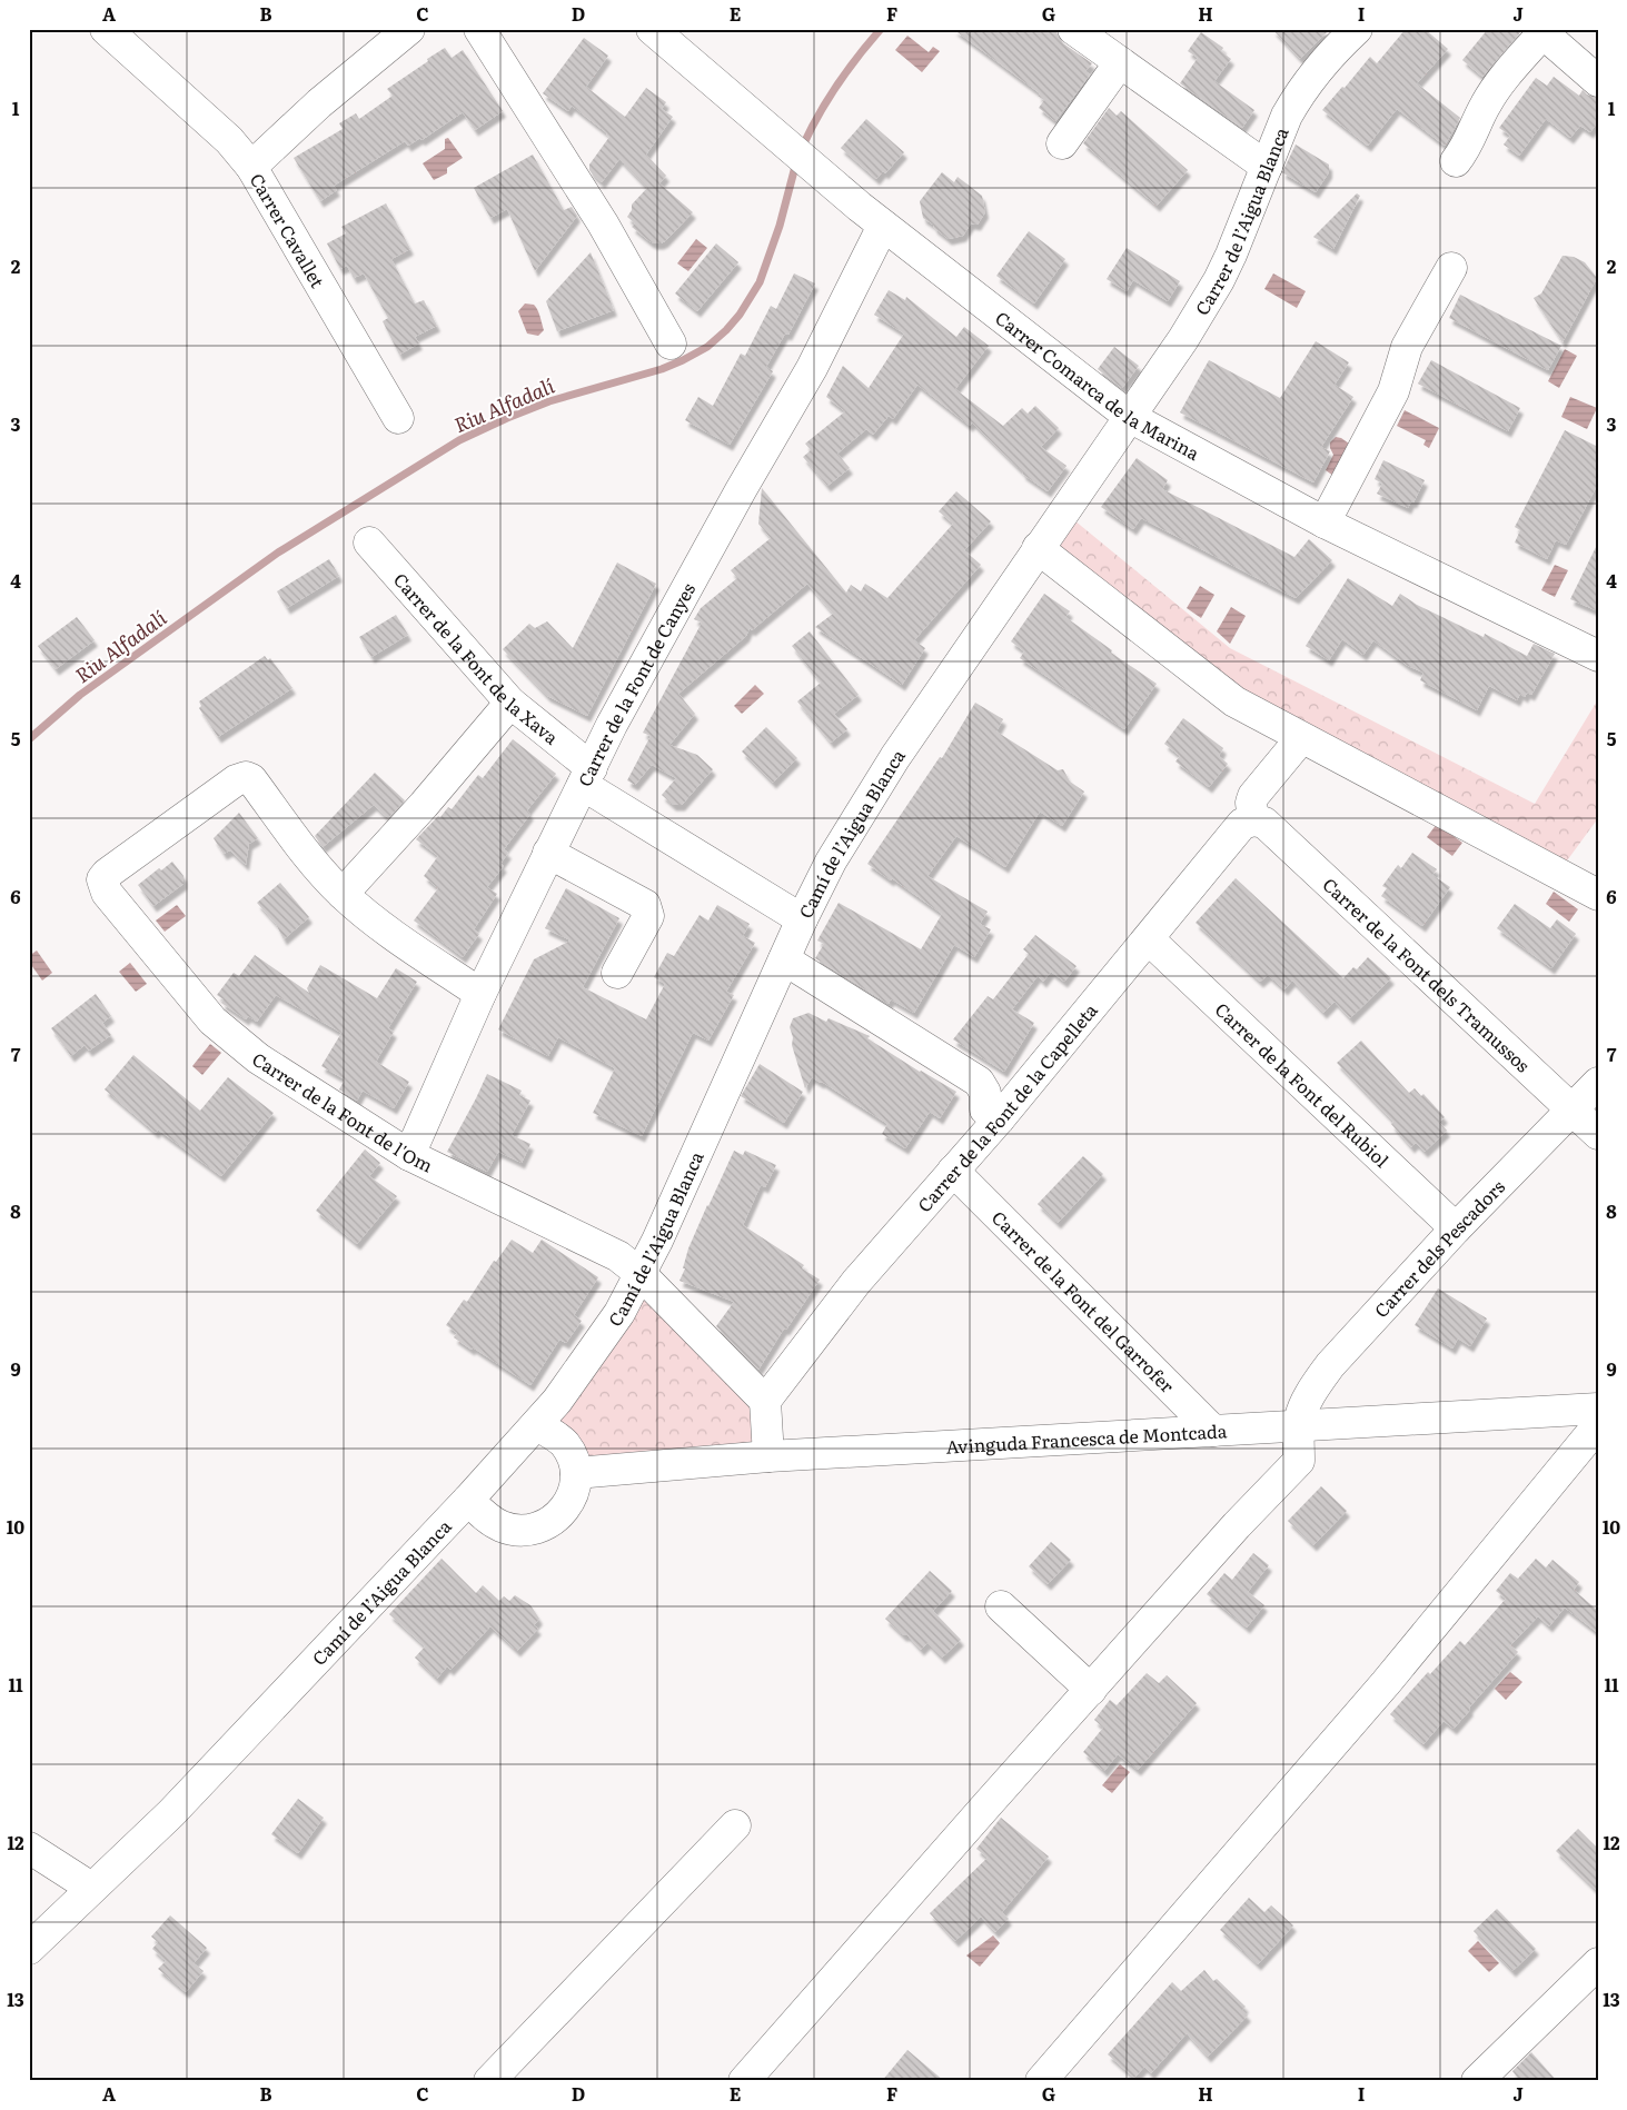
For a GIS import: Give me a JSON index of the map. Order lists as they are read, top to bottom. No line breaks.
{"streets":{"street":["Carrer de l’Aigua Blanca","Carrer Cavallet","Carrer Comarca de la Marina","Carrer de la Font de la Xava","Carrer de la Font de Canyes","Camí de l’Aigua Blanca","Carrer de la Font dels Tramussos","Carrer de la Font del Rubiol","Carrer de la Font de la Capelleta","Carrer de la Font de l'Om","Carrer dels Pescadors","Carrer de la Font del Garrofer","Avinguda Francesca de Montcada"]},"crossings":[["Carrer de l’Aigua Blanca","Carrer Comarca de la Marina"],["Carrer de l’Aigua Blanca","Camí de l’Aigua Blanca"],["Carrer Comarca de la Marina","Carrer de la Font de Canyes"],["Carrer Comarca de la Marina","Camí de l’Aigua Blanca"],["Carrer de la Font de la Xava","Carrer de la Font de Canyes"],["Carrer de la Font de la Xava","Camí de l’Aigua Blanca"],["Carrer de la Font de Canyes","Carrer de la Font de l'Om"],["Camí de l’Aigua Blanca","Carrer de la Font de l'Om"],["Camí de l’Aigua Blanca","Avinguda Francesca de Montcada"],["Carrer de la Font dels Tramussos","Carrer de la Font de la Capelleta"],["Carrer de la Font dels Tramussos","Carrer dels Pescadors"],["Carrer de la Font del Rubiol","Carrer de la Font de la Capelleta"],["Carrer de la Font del Rubiol","Carrer dels Pescadors"],["Carrer de la Font de la Capelleta","Carrer de la Font de l'Om"],["Carrer de la Font de la Capelleta","Carrer de la Font del Garrofer"],["Carrer dels Pescadors","Avinguda Francesca de Montcada"],["Carrer de la Font del Garrofer","Avinguda Francesca de Montcada"]],"water":["Riu Alfadalí"],"grid":{"columns":["A","B","C","D","E","F","G","H","I","J"],"rows":["1","2","3","4","5","6","7","8","9","10","11","12","13"]}}
